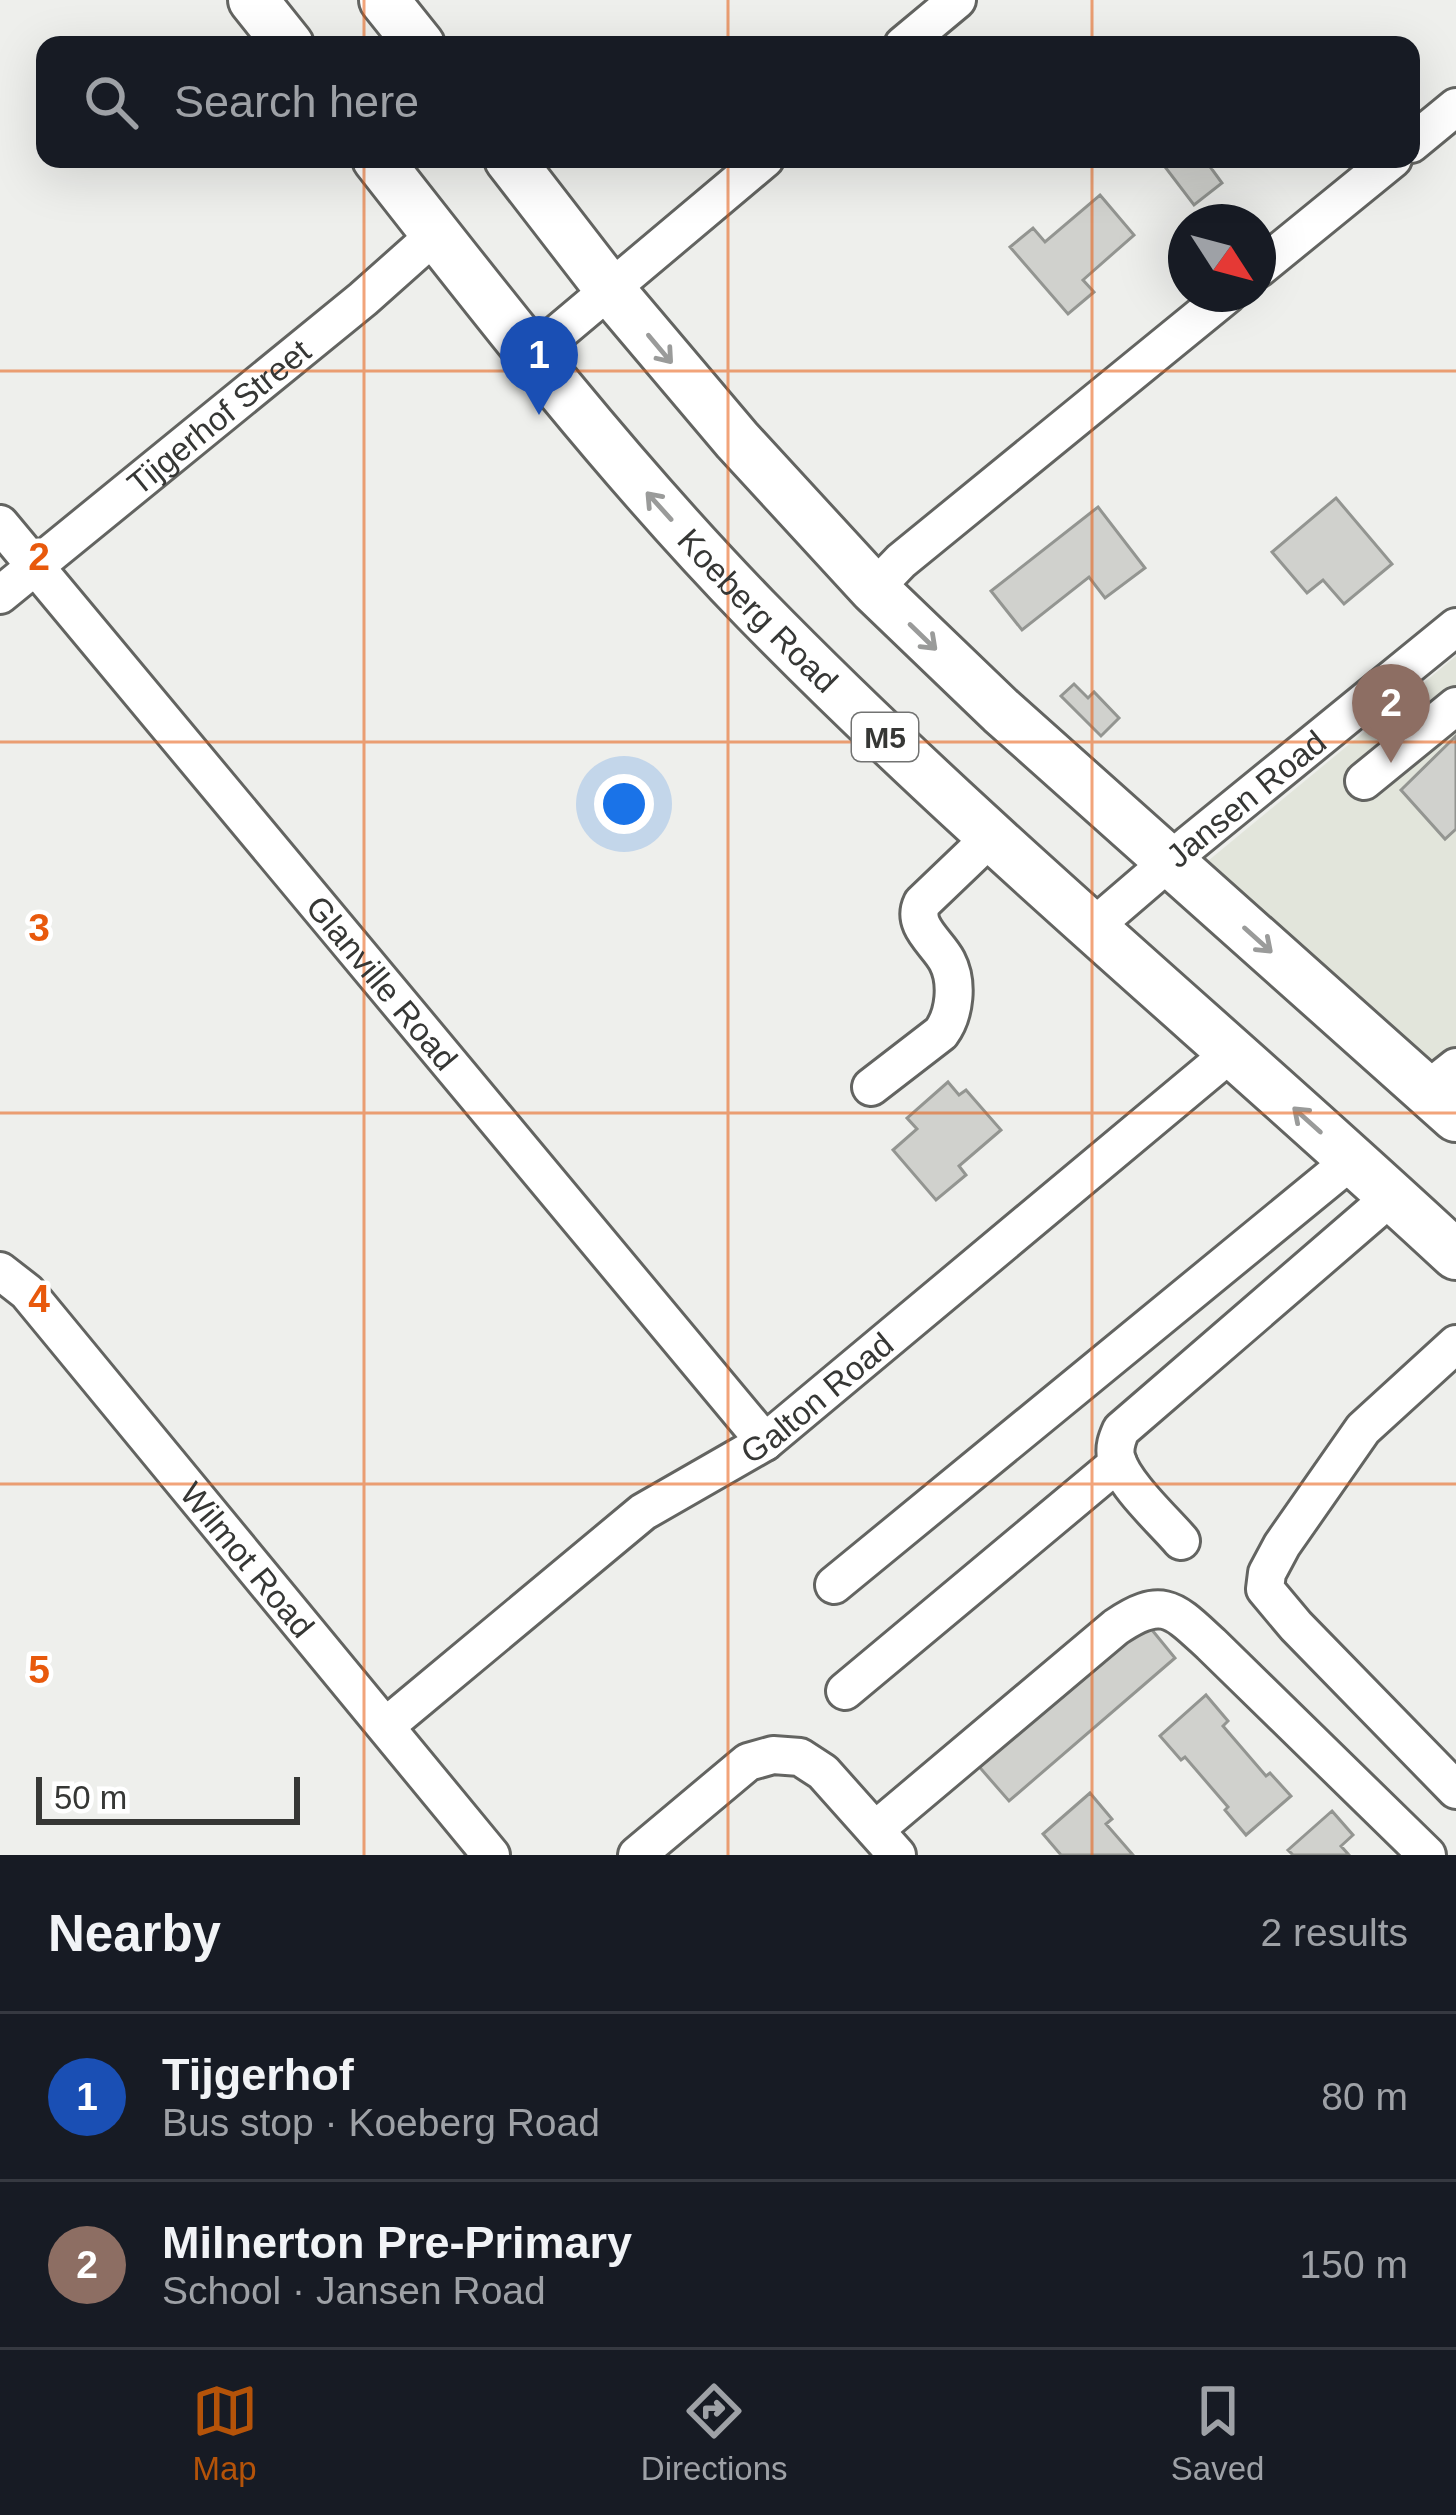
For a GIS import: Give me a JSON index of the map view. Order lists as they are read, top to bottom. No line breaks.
{"streets":{"main road":["Koeberg Road","M5"],"street":["Tijgerhof Street","Jansen Road","Glanville Road","Galton Road","Wilmot Road"]},"crossings":[["Tijgerhof Street","Koeberg Road"],["Tijgerhof Street","Glanville Road"],["Koeberg Road","Jansen Road"],["Koeberg Road","Galton Road"],["Glanville Road","Galton Road"],["Galton Road","Wilmot Road"]],"scale_bar":"50 m","north":"bottom right","page":{"search":"Search here","pins":["1","2"],"scale":"50 m","heading":["Nearby","2 results"],"list":[{"mark":"1","name":"Tijgerhof","note":"Bus stop · Koeberg Road","value":"80 m"},{"mark":"2","name":"Milnerton Pre-Primary","note":"School · Jansen Road","value":"150 m"}],"nav":["Map","Directions","Saved"]},"grid":{"rows":["2","3","4","5"]}}
